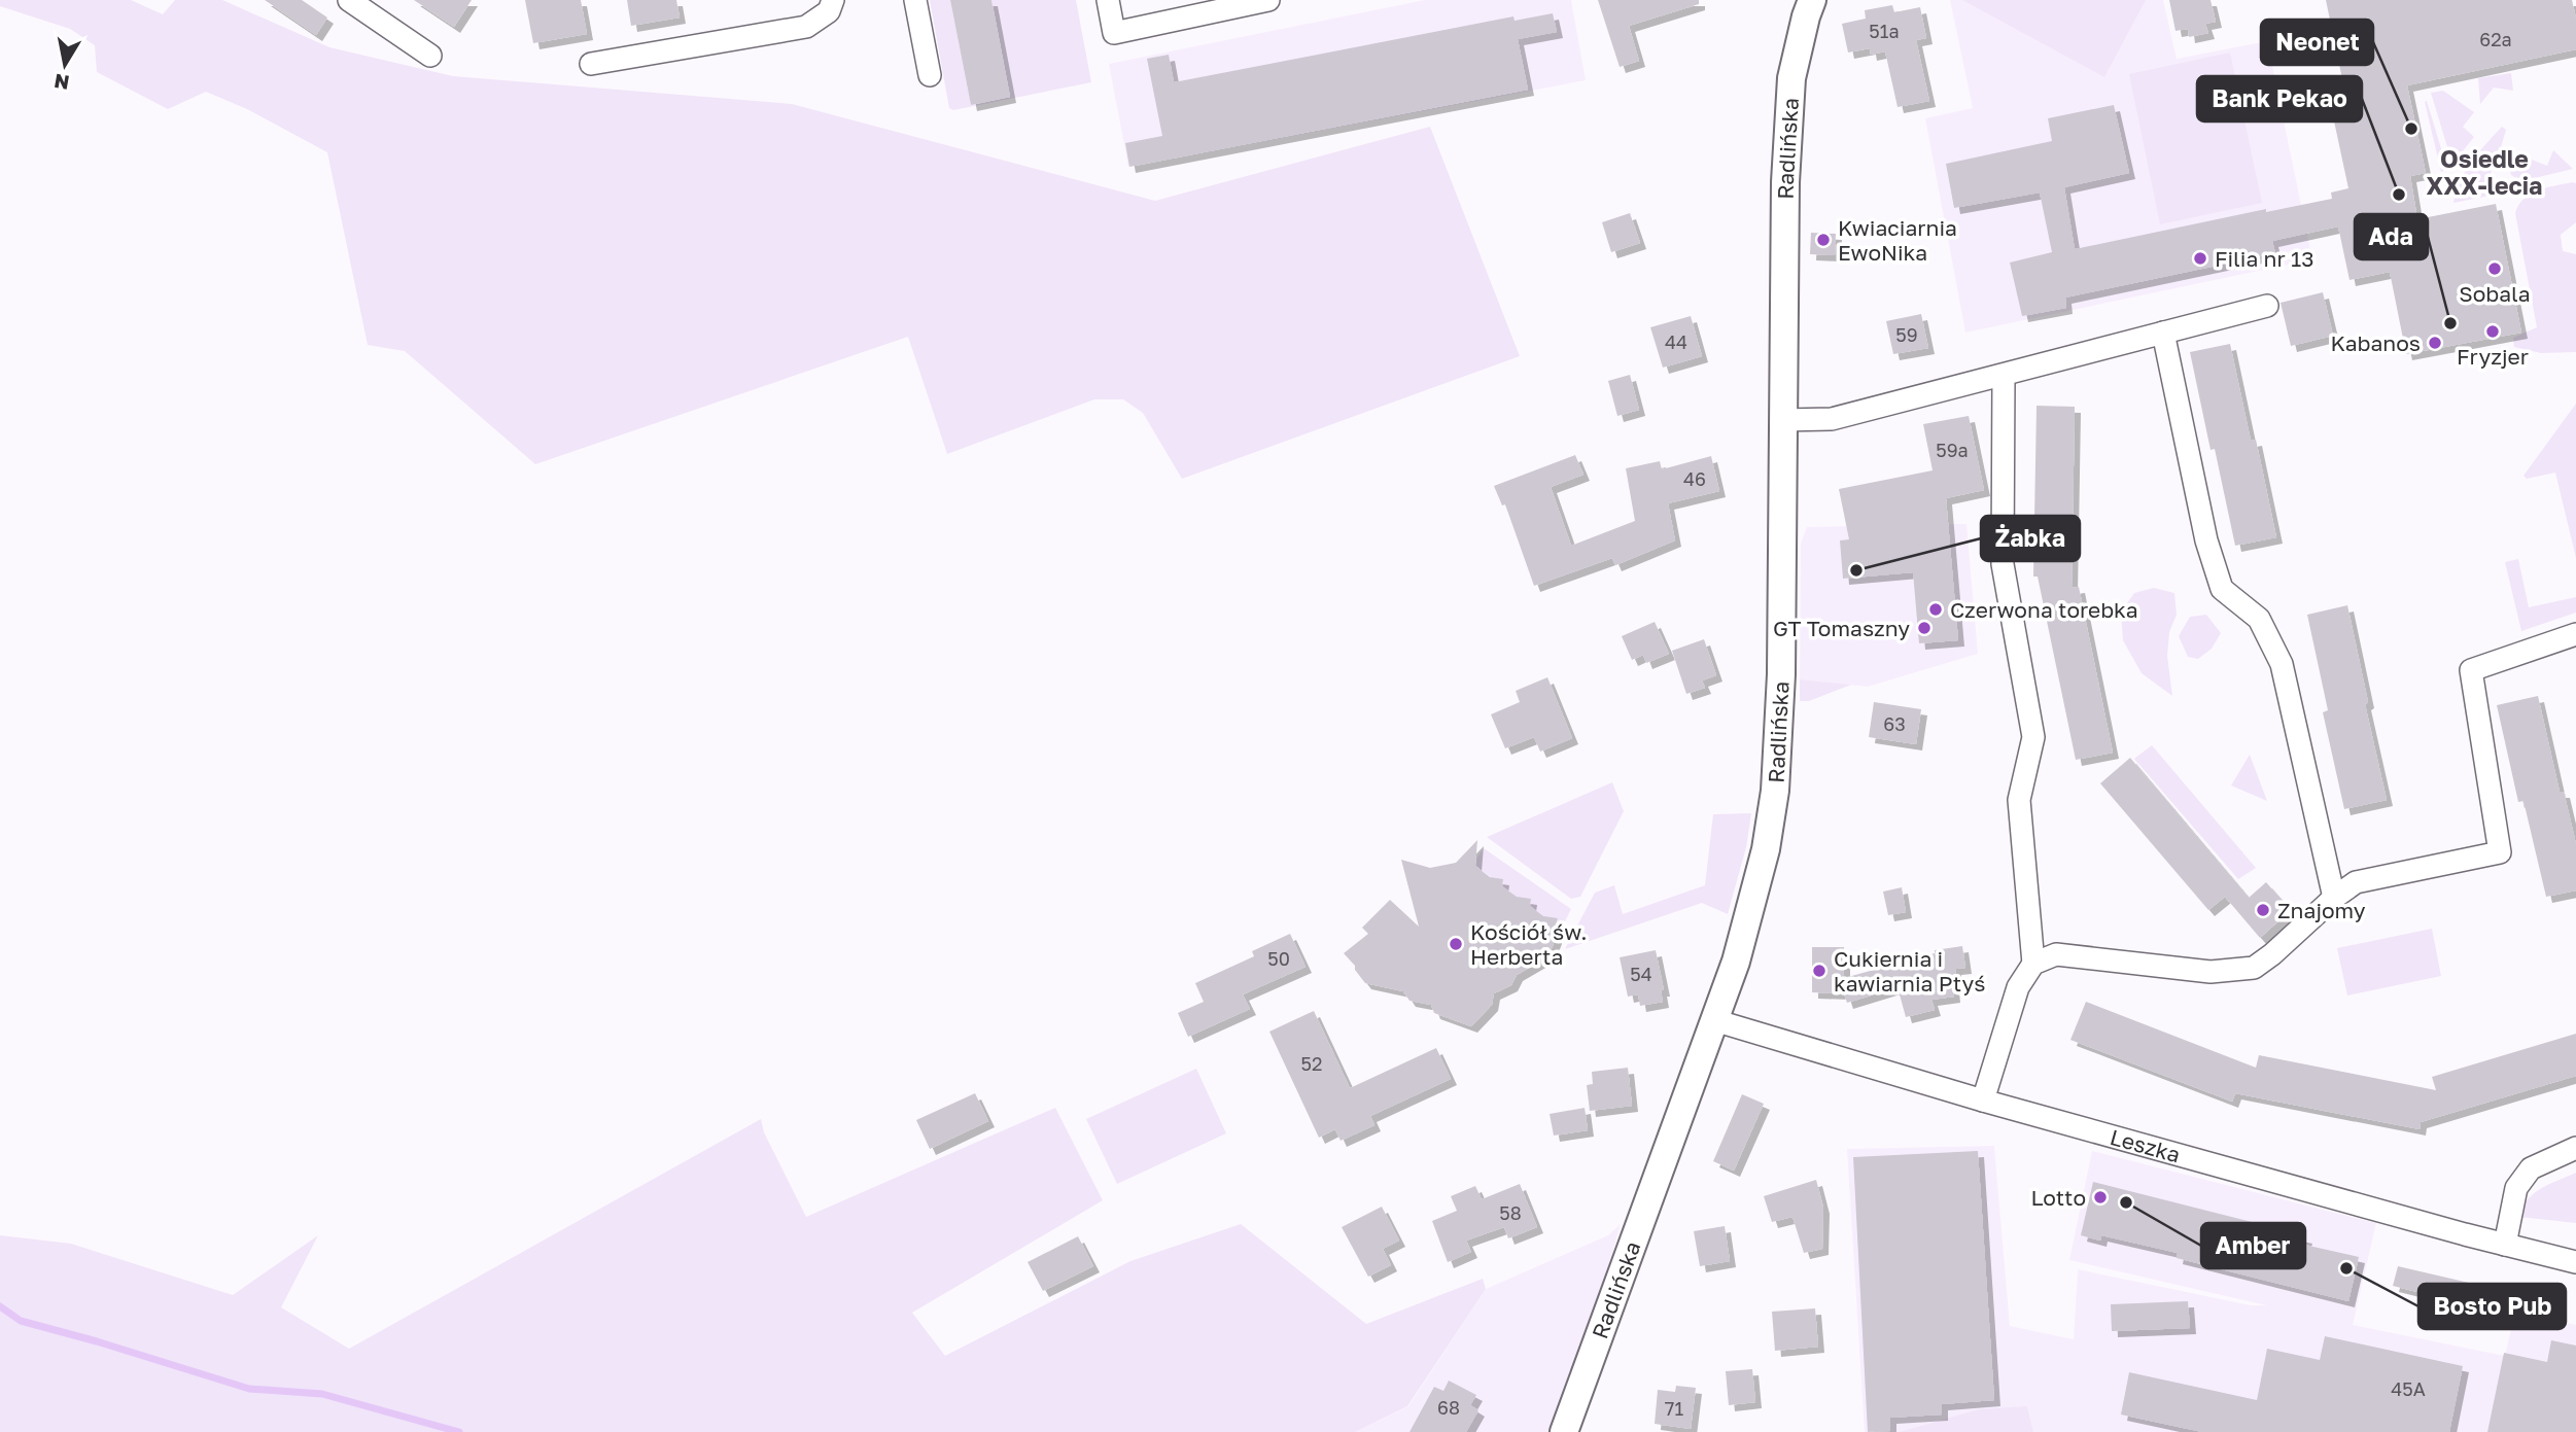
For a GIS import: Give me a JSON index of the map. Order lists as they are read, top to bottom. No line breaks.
{"streets":{"street":["Radlińska","Leszka"]},"crossings":[["Radlińska","Leszka"]],"districts":["Osiedle XXX-lecia"],"places":["Neonet","Bank Pekao","Kwiaciarnia EwoNika","Filia nr 13","Sobala","Ada","Fryzjer","Kabanos","Żabka","Czerwona torebka","GT Tomaszny","Znajomy","Kościół św. Herberta","Cukiernia i kawiarnia Ptyś","Lotto","Amber","Bosto Pub"],"house_numbers":["51a","62a","59","44","59a","46","63","50","54","52","58","45A","68","71"],"north":"bottom"}
